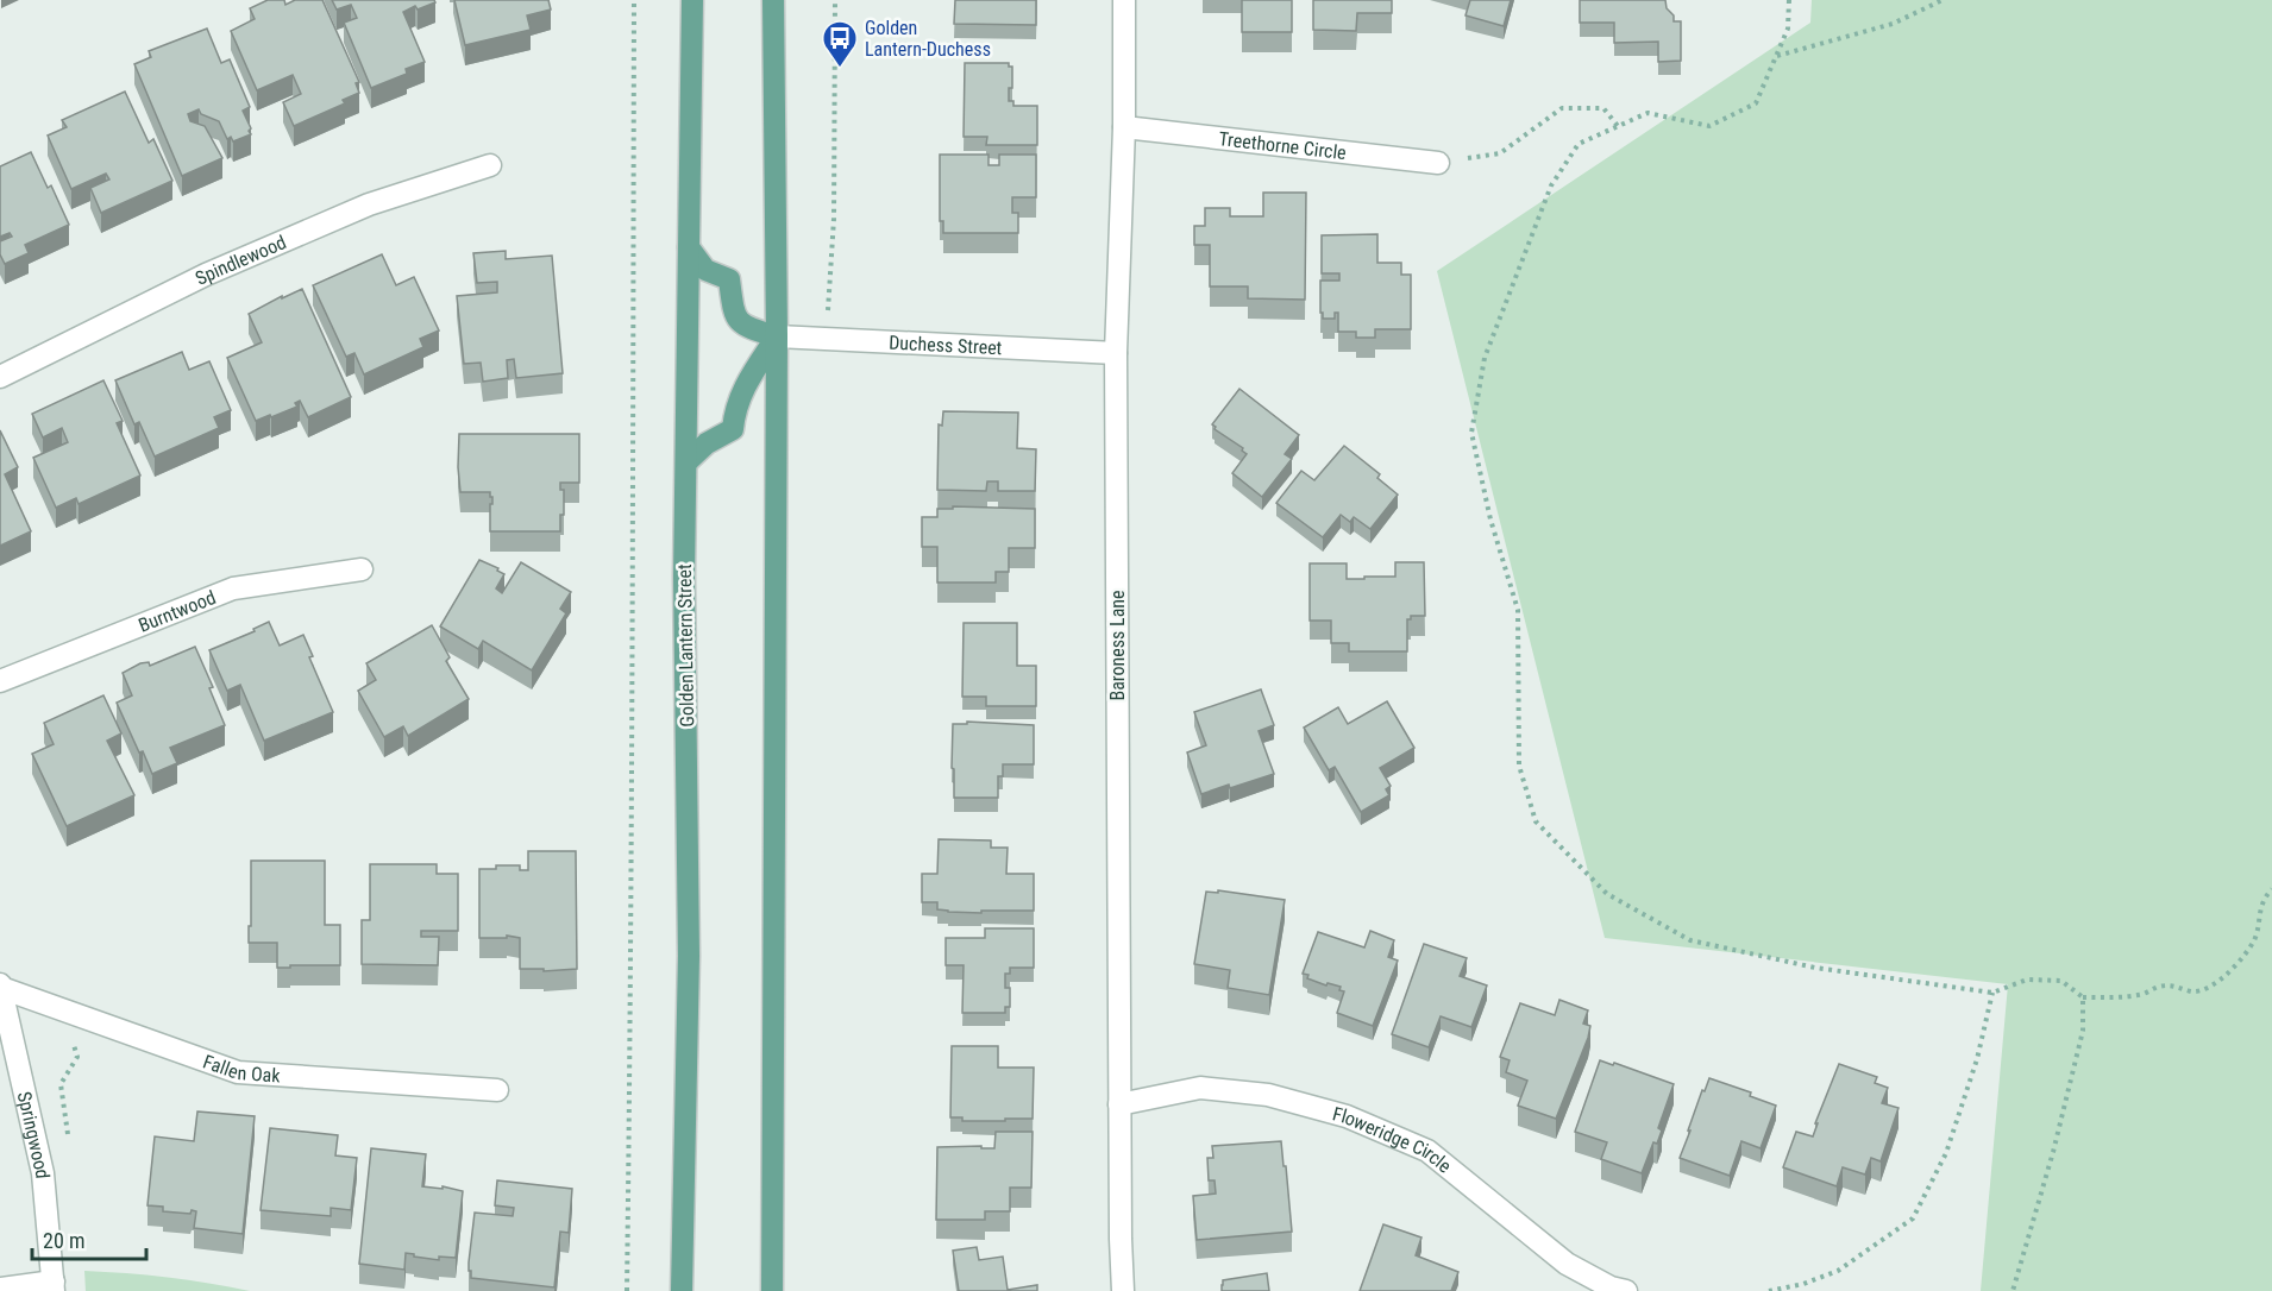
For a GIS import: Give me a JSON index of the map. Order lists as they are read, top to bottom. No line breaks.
{"streets":{"main road":["Golden Lantern Street"],"street":["Treethorne Circle","Spindlewood","Duchess Street","Burntwood","Baroness Lane","Fallen Oak","Springwood","Floweridge Circle"]},"crossings":[["Treethorne Circle","Baroness Lane"],["Duchess Street","Baroness Lane"],["Baroness Lane","Floweridge Circle"],["Fallen Oak","Springwood"]],"places":{"bus stop":["Golden Lantern-Duchess"]},"scale_bar":"20 m"}
